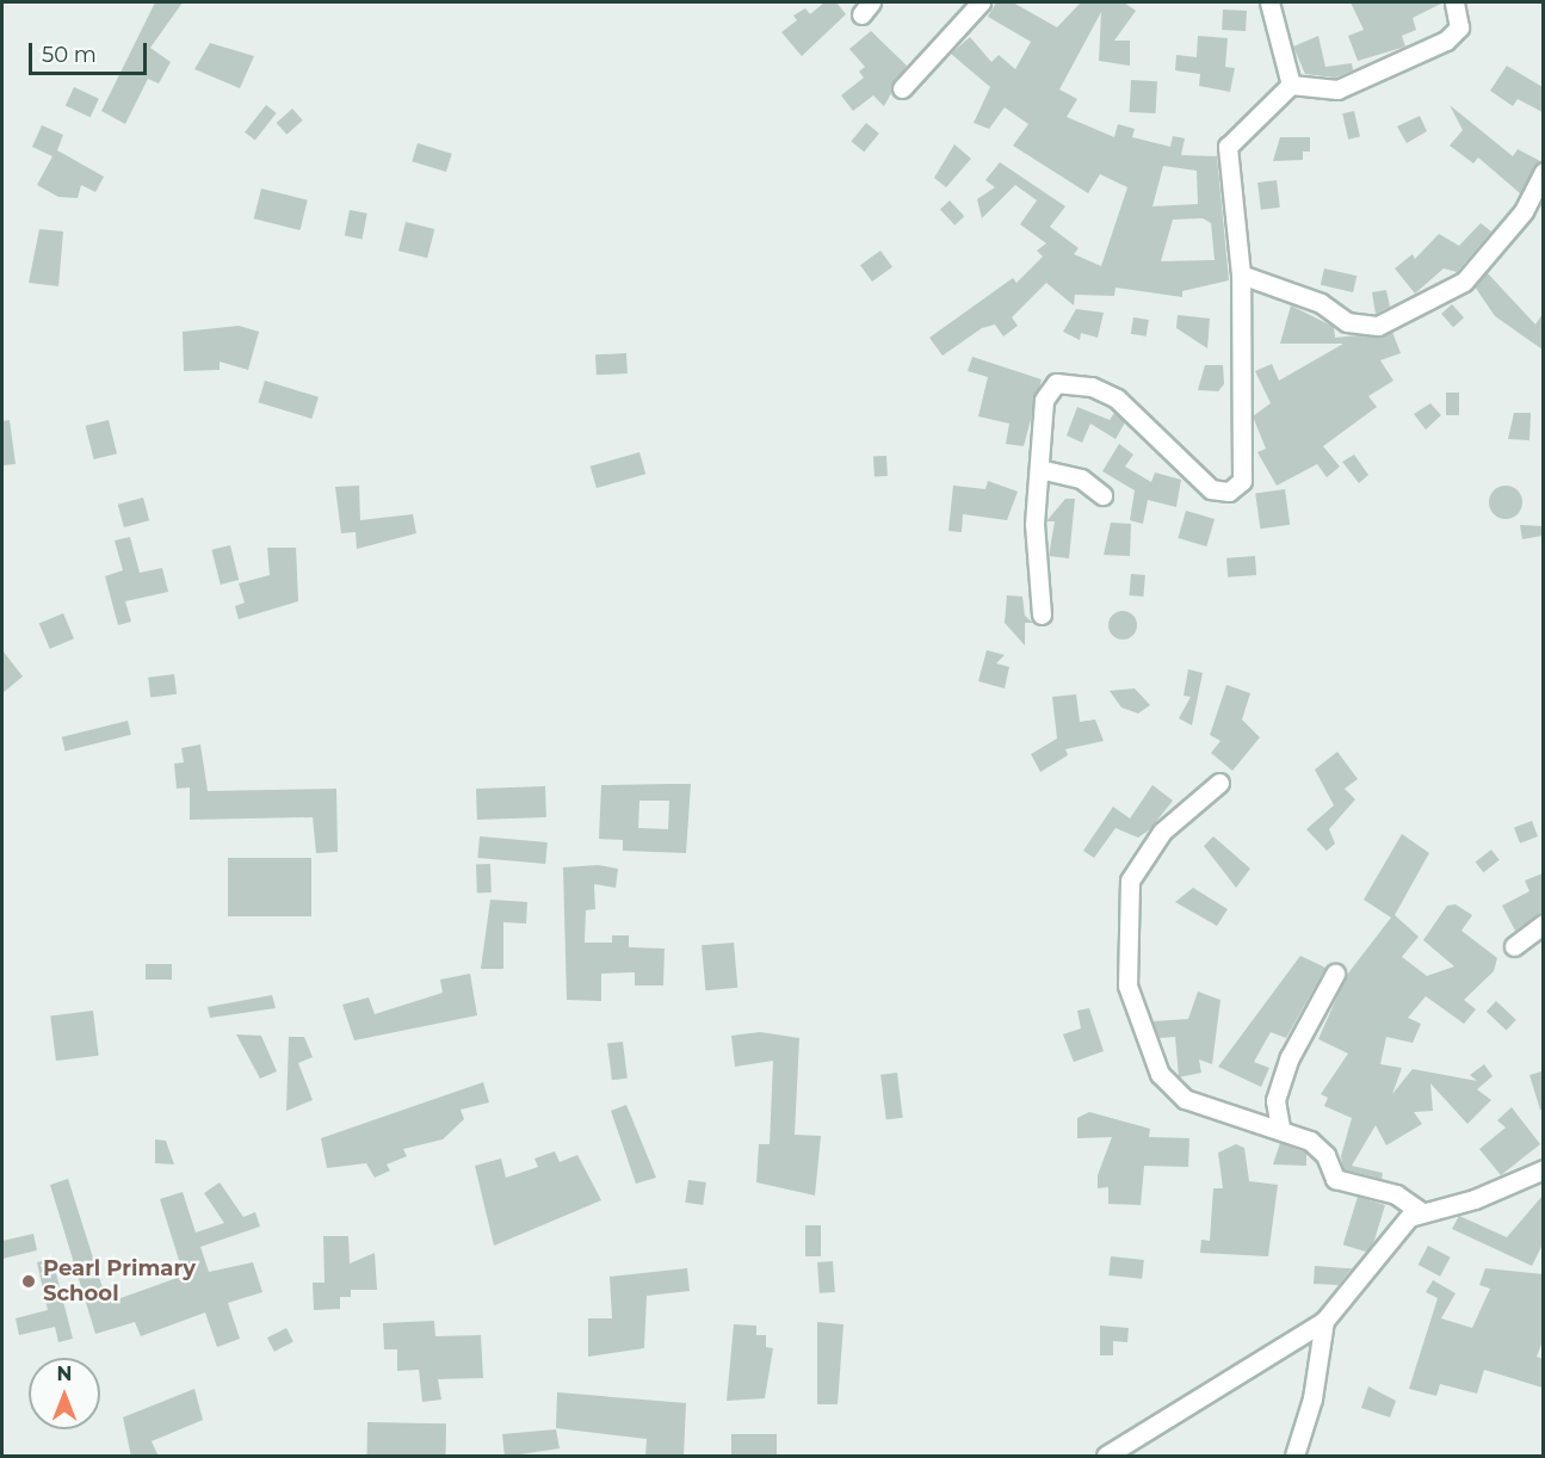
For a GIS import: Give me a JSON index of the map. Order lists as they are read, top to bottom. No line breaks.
{"places":["Pearl Primary School"],"scale_bar":"50 m","north":"top"}
